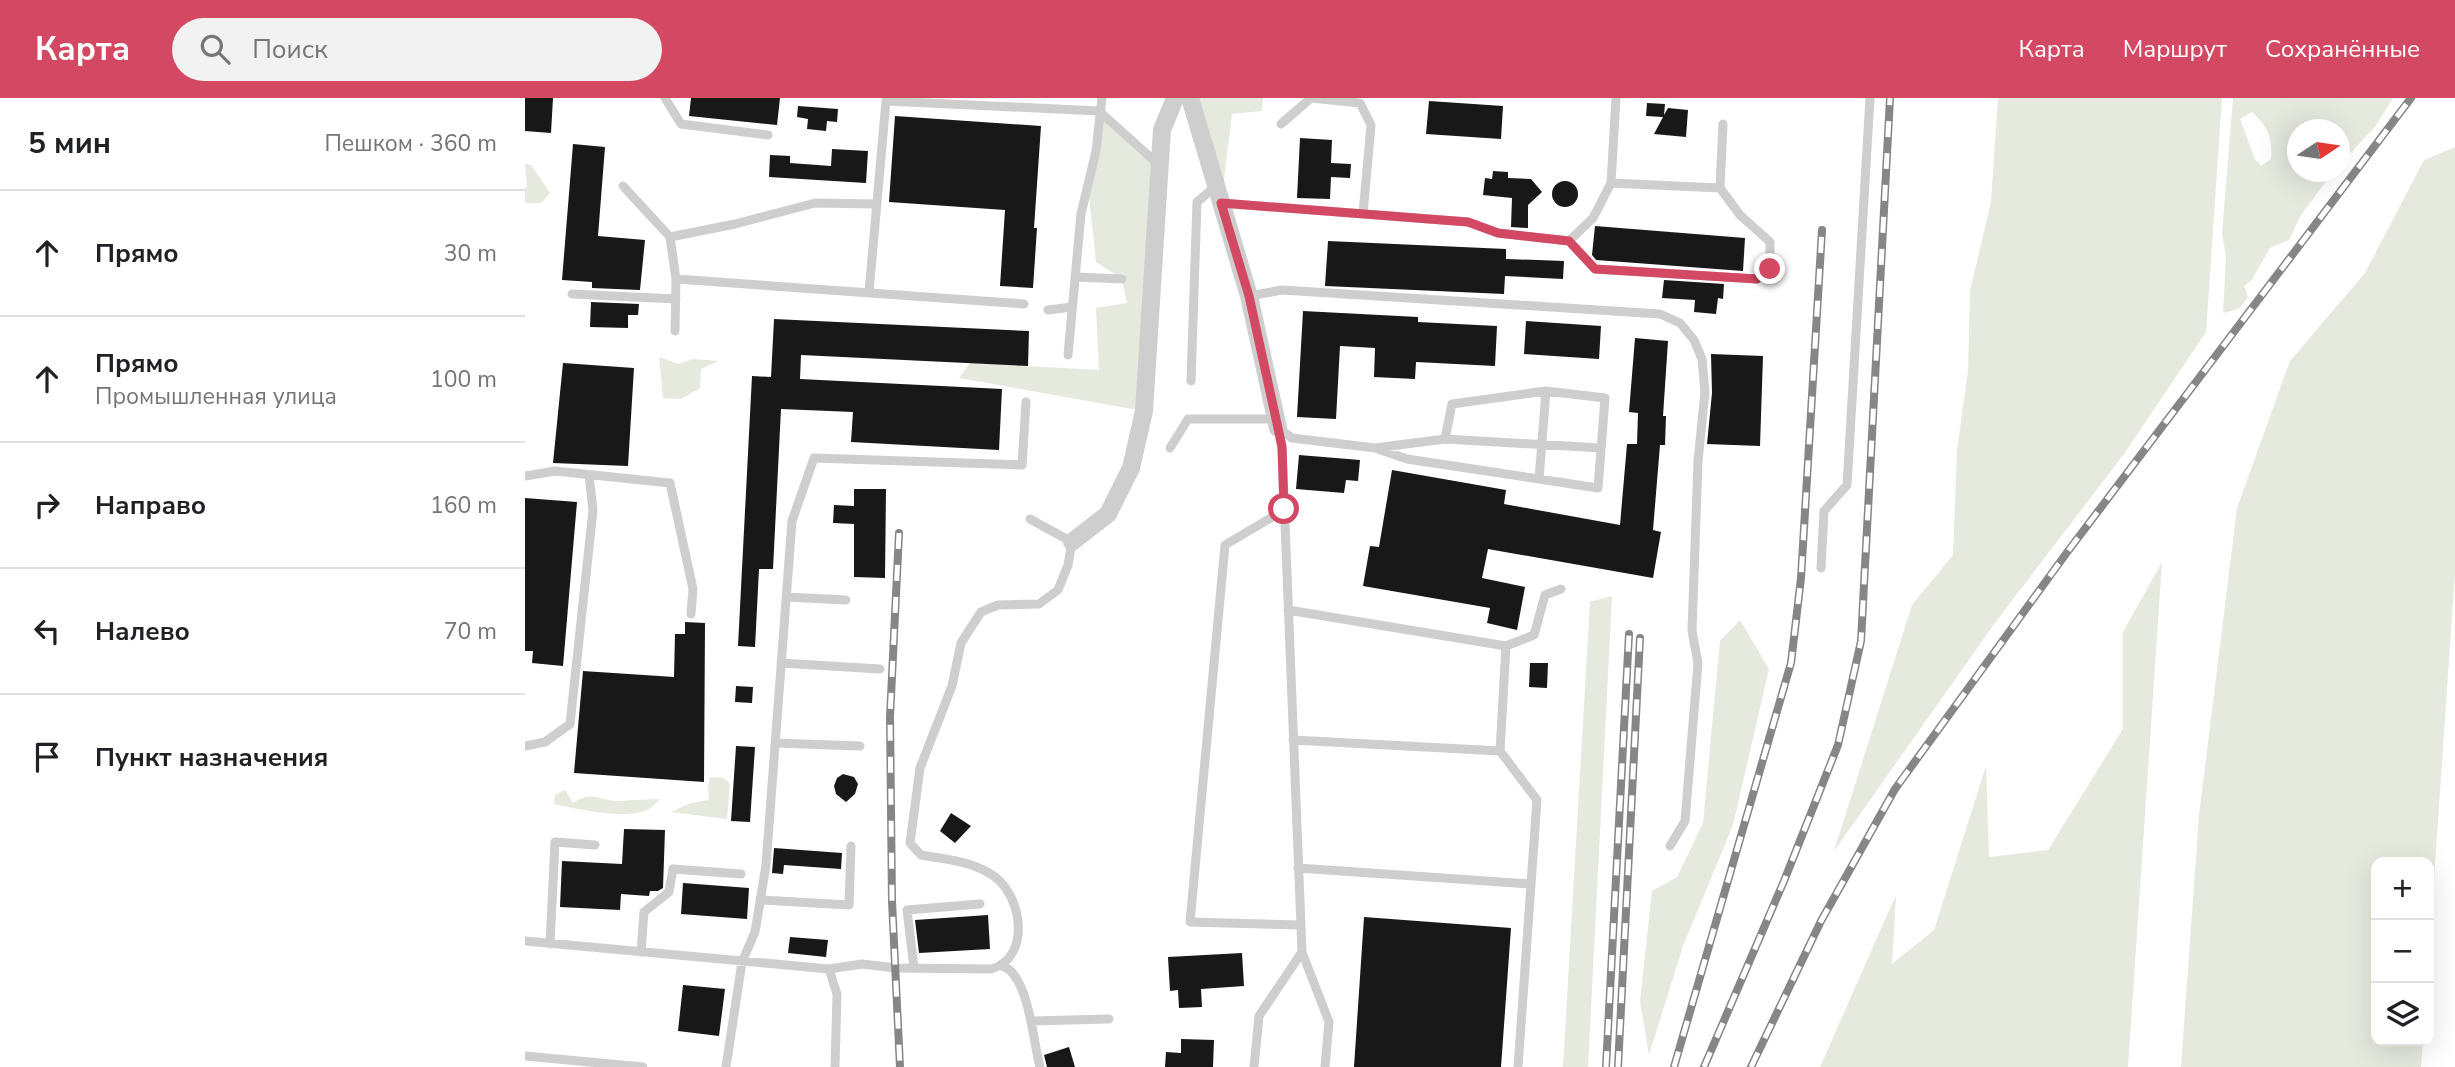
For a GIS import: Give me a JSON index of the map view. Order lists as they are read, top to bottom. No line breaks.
{"north":"right","page":{"header":"Карта","search":"Поиск","nav":["Карта","Маршрут","Сохранённые"],"heading":["5 мин","Пешком · 360 m"],"list":[["Прямо","30 m"],["Прямо","Промышленная улица","100 m"],["Направо","160 m"],["Налево","70 m"],"Пункт назначения"],"map_buttons":["+","−"]}}
